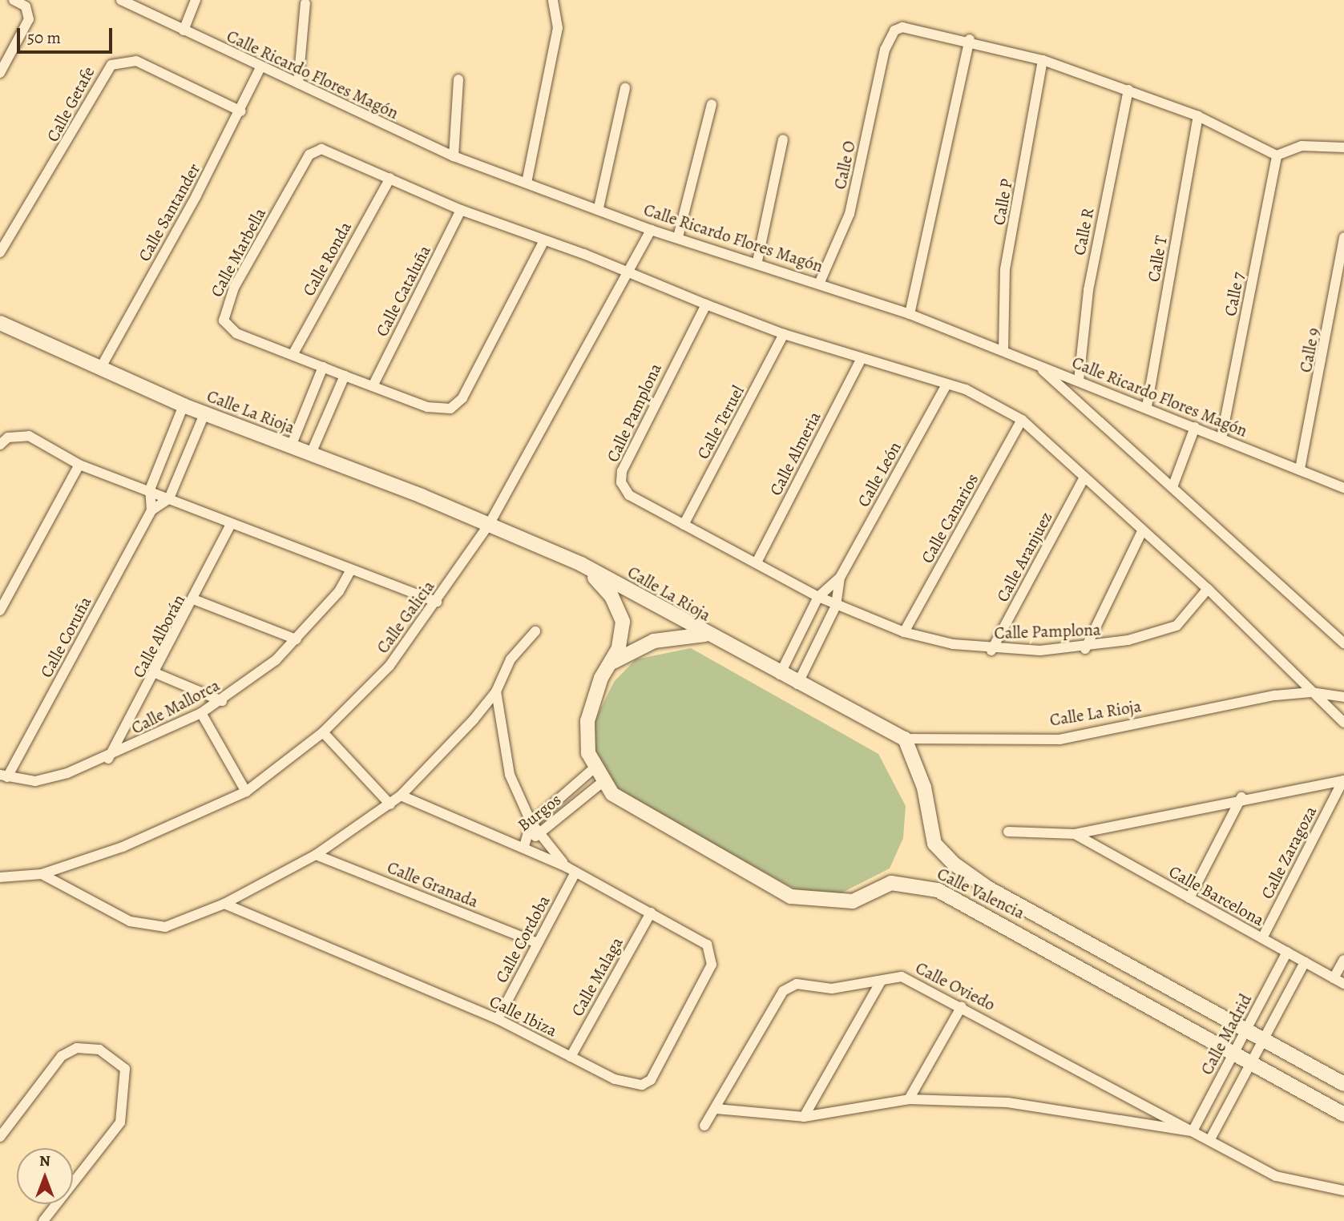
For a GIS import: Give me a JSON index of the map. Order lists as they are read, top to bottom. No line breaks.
{"streets":{"street":["Calle Ricardo Flores Magón","Calle Getafe","Calle O","Calle P","Calle Santander","Calle R","Calle Marbella","Calle Ronda","Calle T","Calle Cataluña","Calle 7","Calle 9","Calle La Rioja","Calle Pamplona","Calle Teruel","Calle Almeria","Calle León","Calle Canarios","Calle Aranjuez","Calle Galicia","Calle Alborán","Calle Coruña","Calle Mallorca","Burgos","Calle Zaragoza","Calle Granada","Calle Valencia","Calle Barcelona","Calle Cordoba","Calle Malaga","Calle Oviedo","Calle Ibiza","Calle Madrid"]},"crossings":[["Calle Ricardo Flores Magón","Calle O"],["Calle Ricardo Flores Magón","Calle P"],["Calle Ricardo Flores Magón","Calle Santander"],["Calle Ricardo Flores Magón","Calle R"],["Calle Ricardo Flores Magón","Calle T"],["Calle Ricardo Flores Magón","Calle 7"],["Calle Ricardo Flores Magón","Calle 9"],["Calle Ricardo Flores Magón","Calle Galicia"],["Calle Getafe","Calle Santander"],["Calle Santander","Calle La Rioja"],["Calle Marbella","Calle Ronda"],["Calle Marbella","Calle Cataluña"],["Calle Marbella","Calle Pamplona"],["Calle Marbella","Calle Galicia"],["Calle La Rioja","Calle León"],["Calle La Rioja","Calle Galicia"],["Calle La Rioja","Calle Valencia"],["Calle Pamplona","Calle Teruel"],["Calle Pamplona","Calle Almeria"],["Calle Pamplona","Calle León"],["Calle Pamplona","Calle Canarios"],["Calle Pamplona","Calle Aranjuez"],["Calle Alborán","Calle Mallorca"],["Calle Coruña","Calle Mallorca"],["Burgos","Calle Valencia"],["Calle Zaragoza","Calle Barcelona"],["Calle Granada","Calle Cordoba"],["Calle Valencia","Calle Madrid"],["Calle Barcelona","Calle Madrid"],["Calle Cordoba","Calle Ibiza"],["Calle Malaga","Calle Ibiza"],["Calle Oviedo","Calle Madrid"]],"scale_bar":"50 m","north":"top"}
